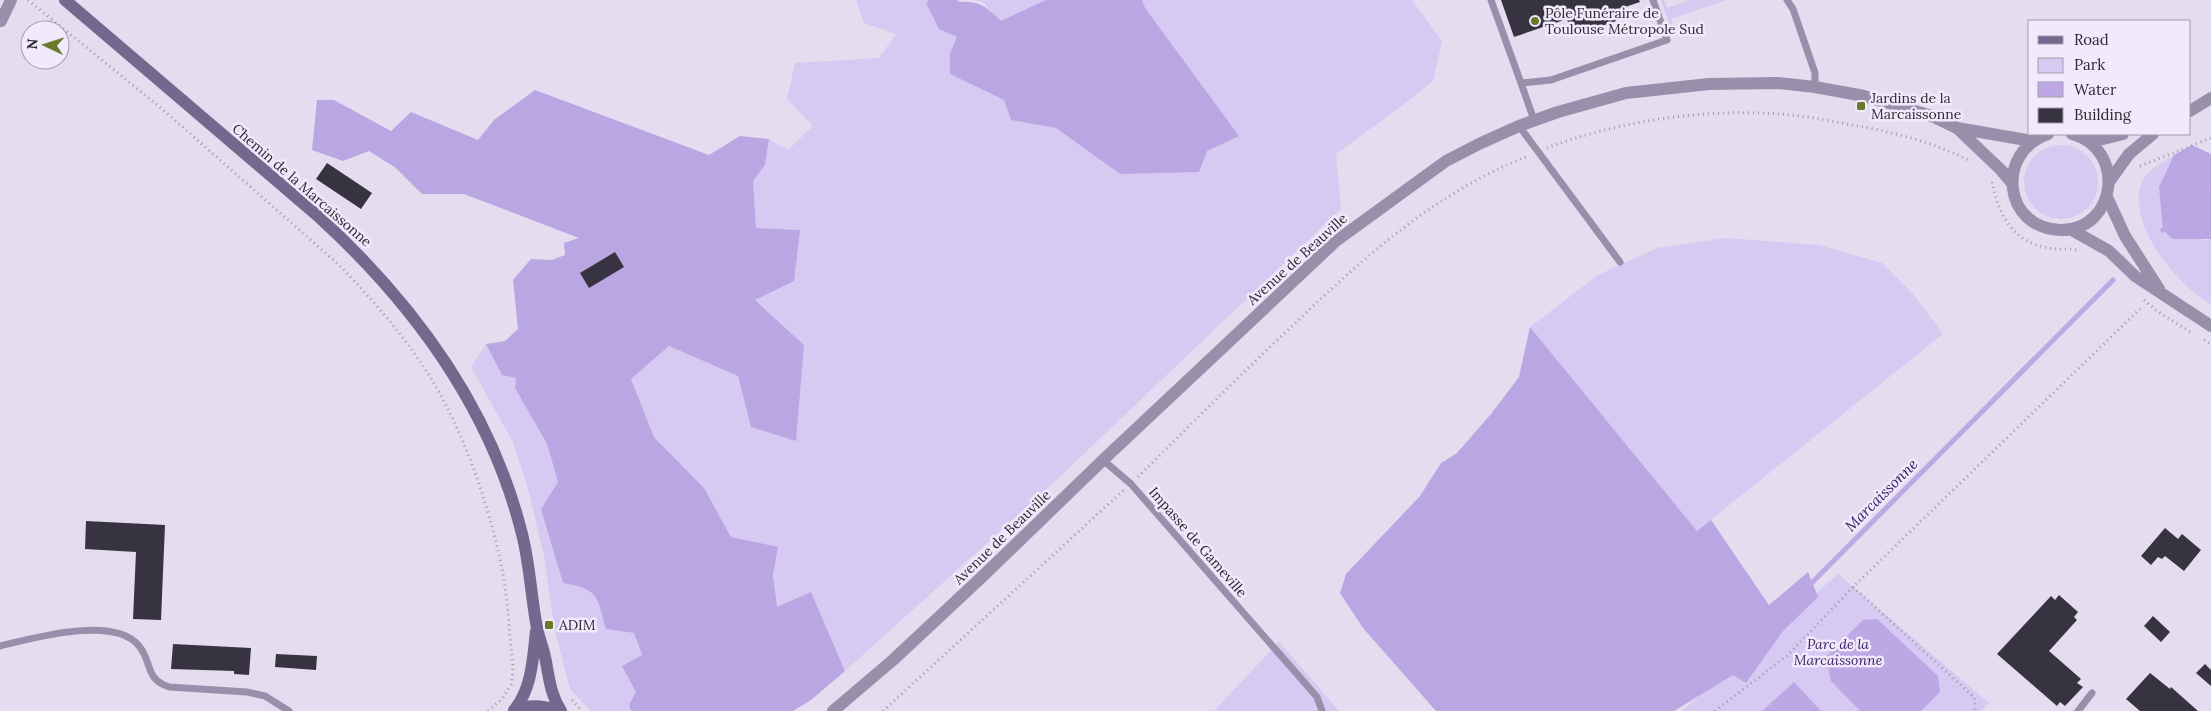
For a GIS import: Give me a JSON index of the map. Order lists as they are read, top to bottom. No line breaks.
{"streets":{"main road":["Chemin de la Marcaissonne"],"street":["Avenue de Beauville"],"lane":["Impasse de Gameville"]},"crossings":[["Avenue de Beauville","Impasse de Gameville"]],"water":["Marcaissonne"],"parks":["Parc de la Marcaissonne"],"places":{"other":["Pôle Funéraire de Toulouse Métropole Sud"],"transit":["Jardins de la Marcaissonne","ADIM"]},"legend":["Road","Park","Water","Building"],"north":"left"}
